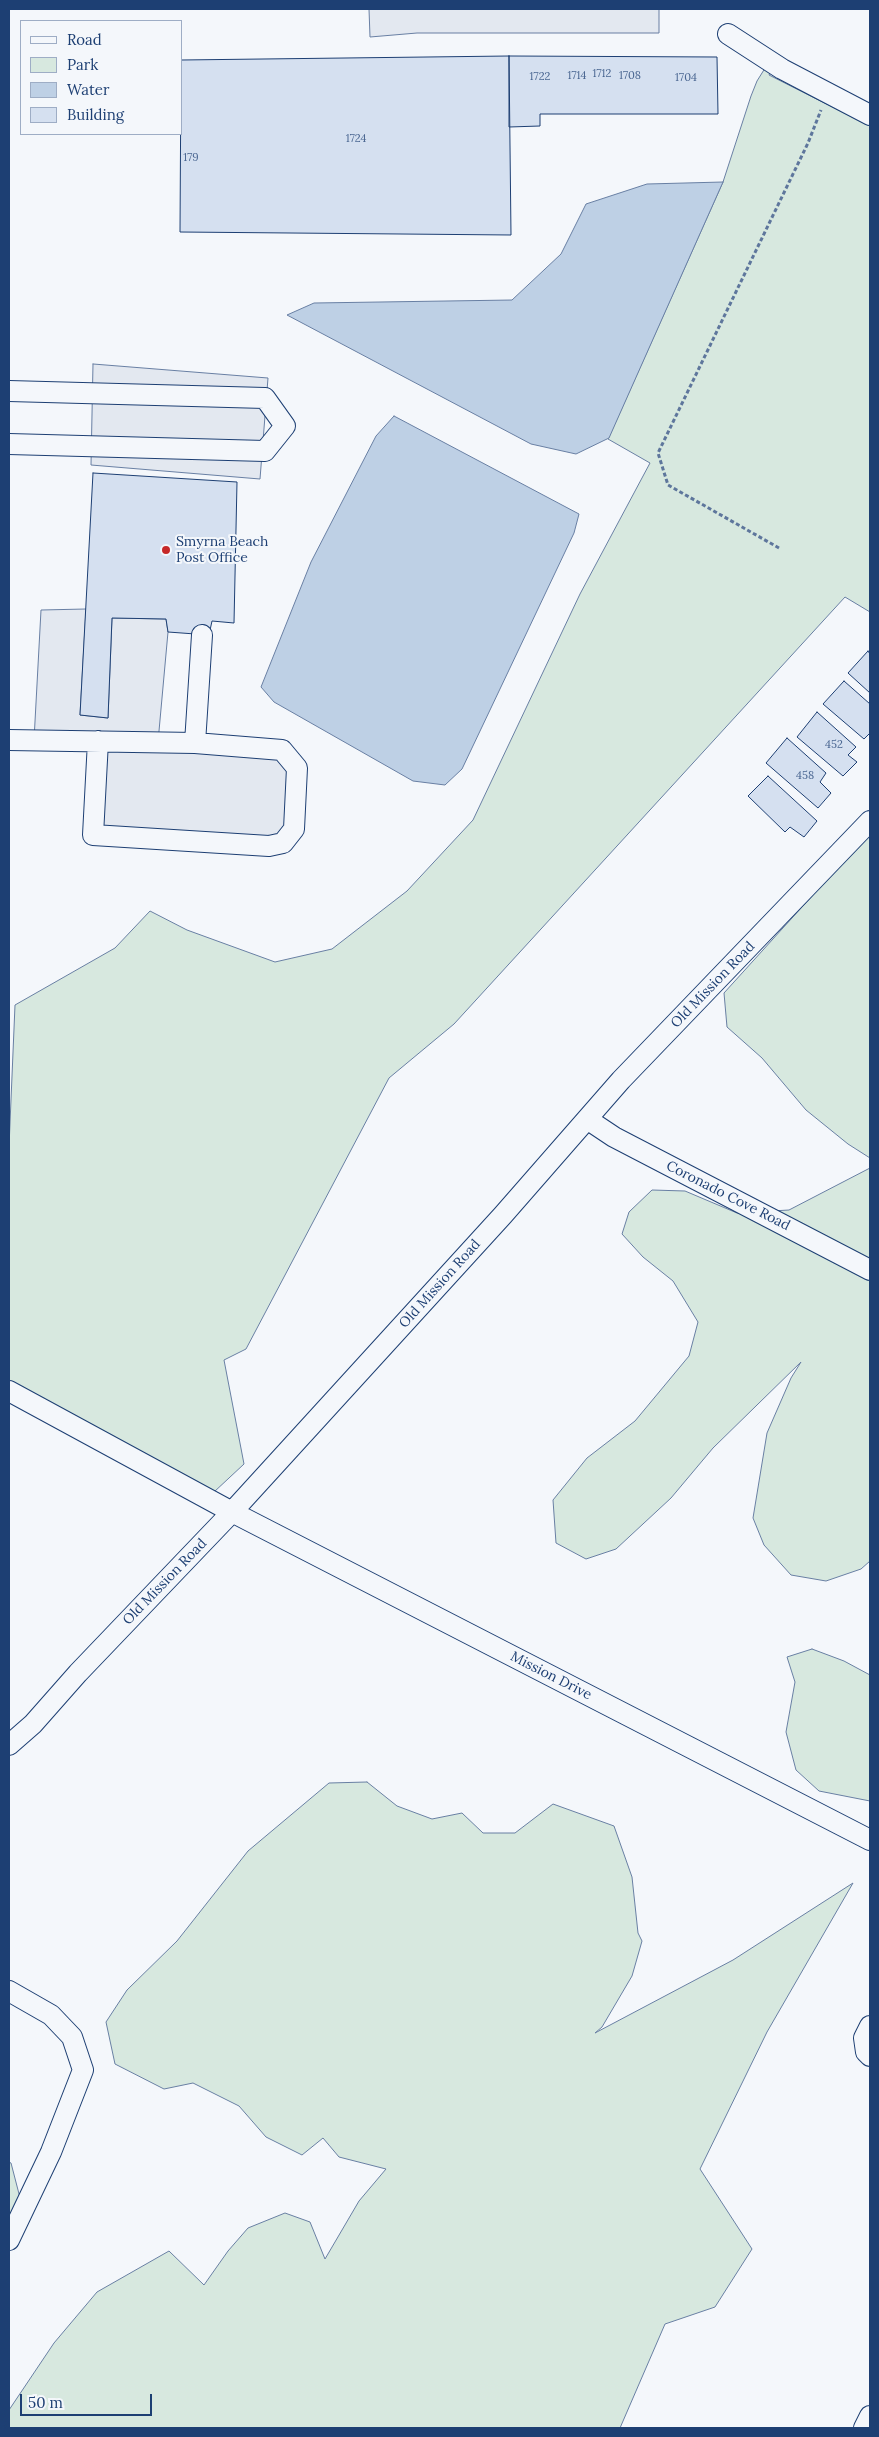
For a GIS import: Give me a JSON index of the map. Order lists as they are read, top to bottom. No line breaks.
{"streets":{"street":["Old Mission Road","Coronado Cove Road","Mission Drive"]},"crossings":[["Old Mission Road","Coronado Cove Road"],["Old Mission Road","Mission Drive"]],"places":["Smyrna Beach Post Office"],"house_numbers":["1712","1714","1708","1722","1704","1724","179","452","458"],"legend":["Road","Park","Water","Building"],"scale_bar":"50 m"}
